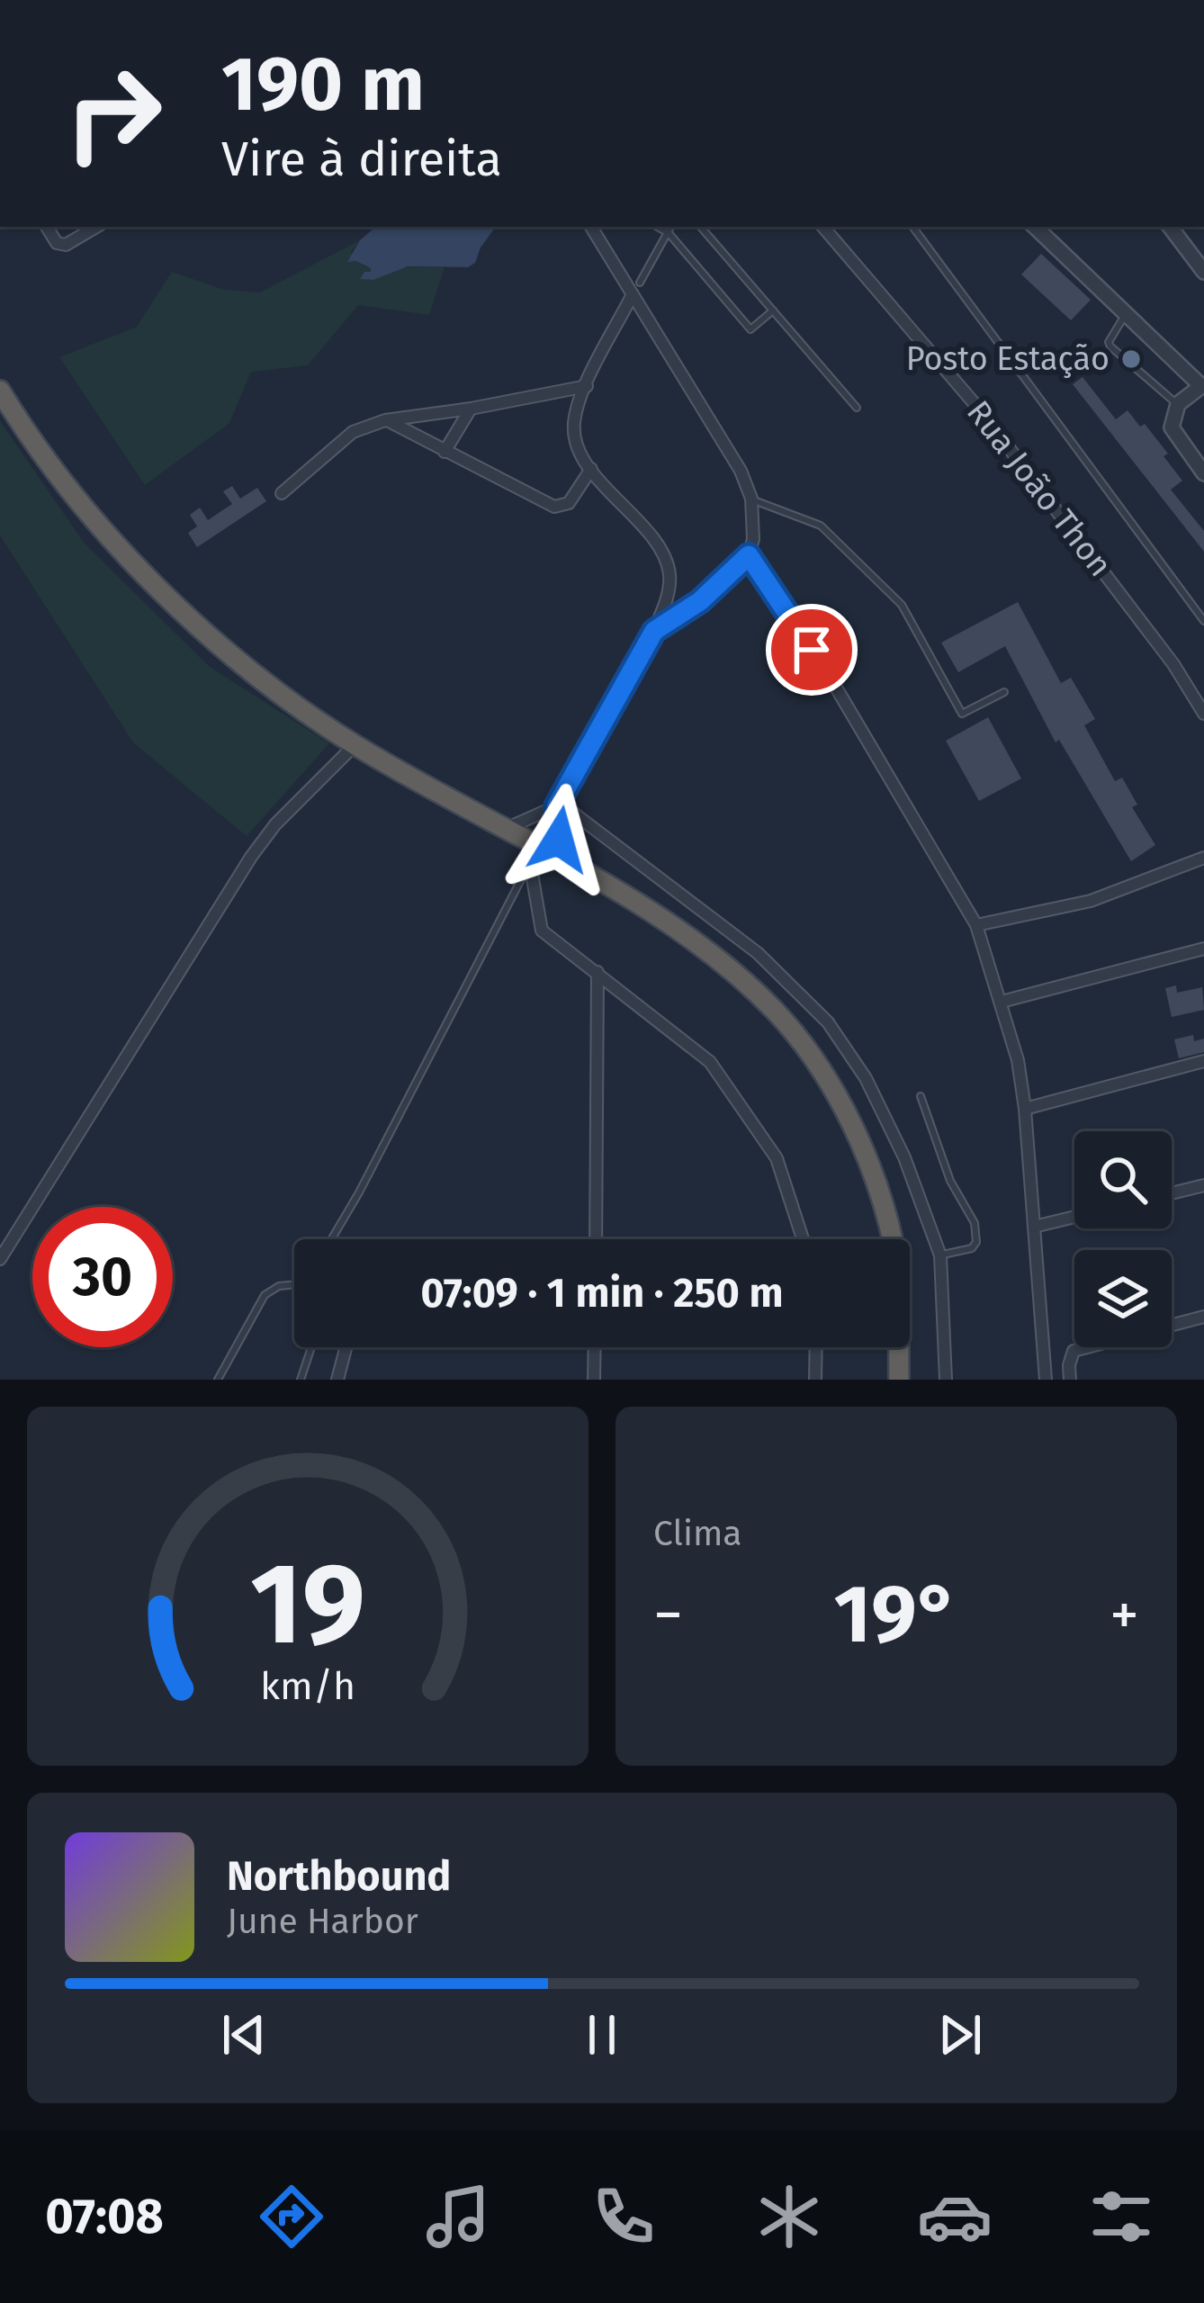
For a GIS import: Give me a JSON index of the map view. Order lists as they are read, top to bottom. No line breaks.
{"streets":{"street":["Rua João Thon"]},"places":["Posto Estação"],"page":{"turn":["190 m","Vire à direita"],"limit":"30","trip":"07:09 · 1 min · 250 m","tile":"Clima","heat":["−","19°","+"],"song":["Northbound","June Harbor"],"tabs":"07:08","gauge":["19","km/h"]}}
